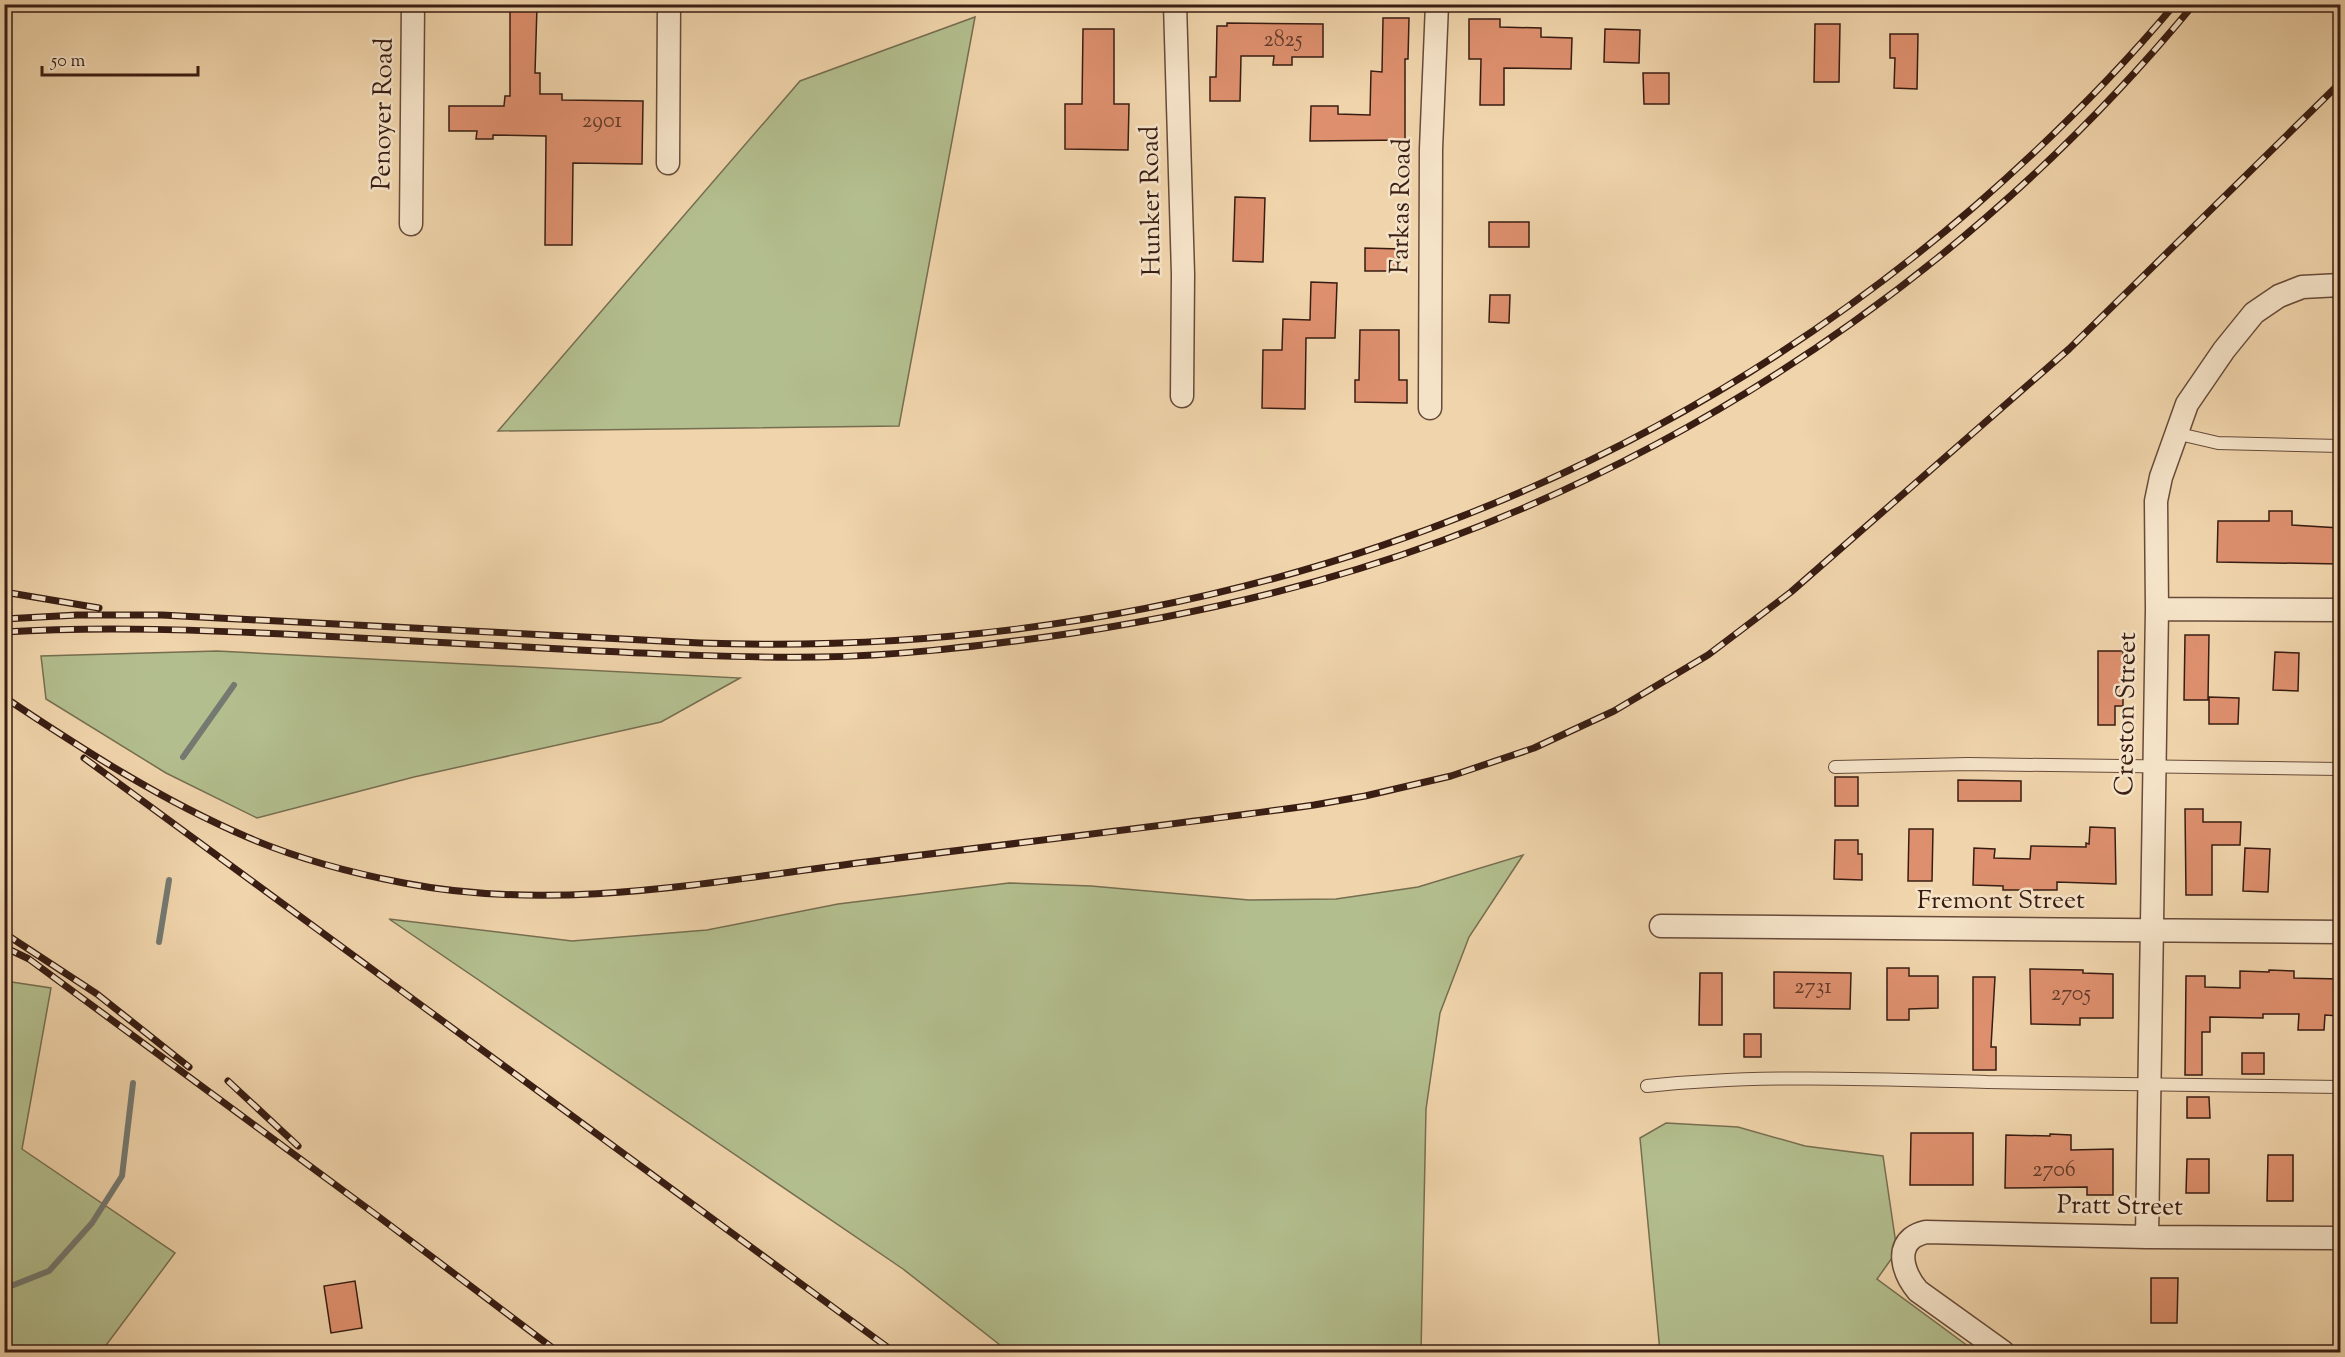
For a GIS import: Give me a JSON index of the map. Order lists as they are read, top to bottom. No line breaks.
{"streets":{"street":["Penoyer Road","Hunker Road","Farkas Road","Creston Street","Fremont Street","Pratt Street"]},"crossings":[["Creston Street","Fremont Street"],["Creston Street","Pratt Street"]],"house_numbers":["2825","2901","2731","2705","2706"],"scale_bar":"50 m"}
